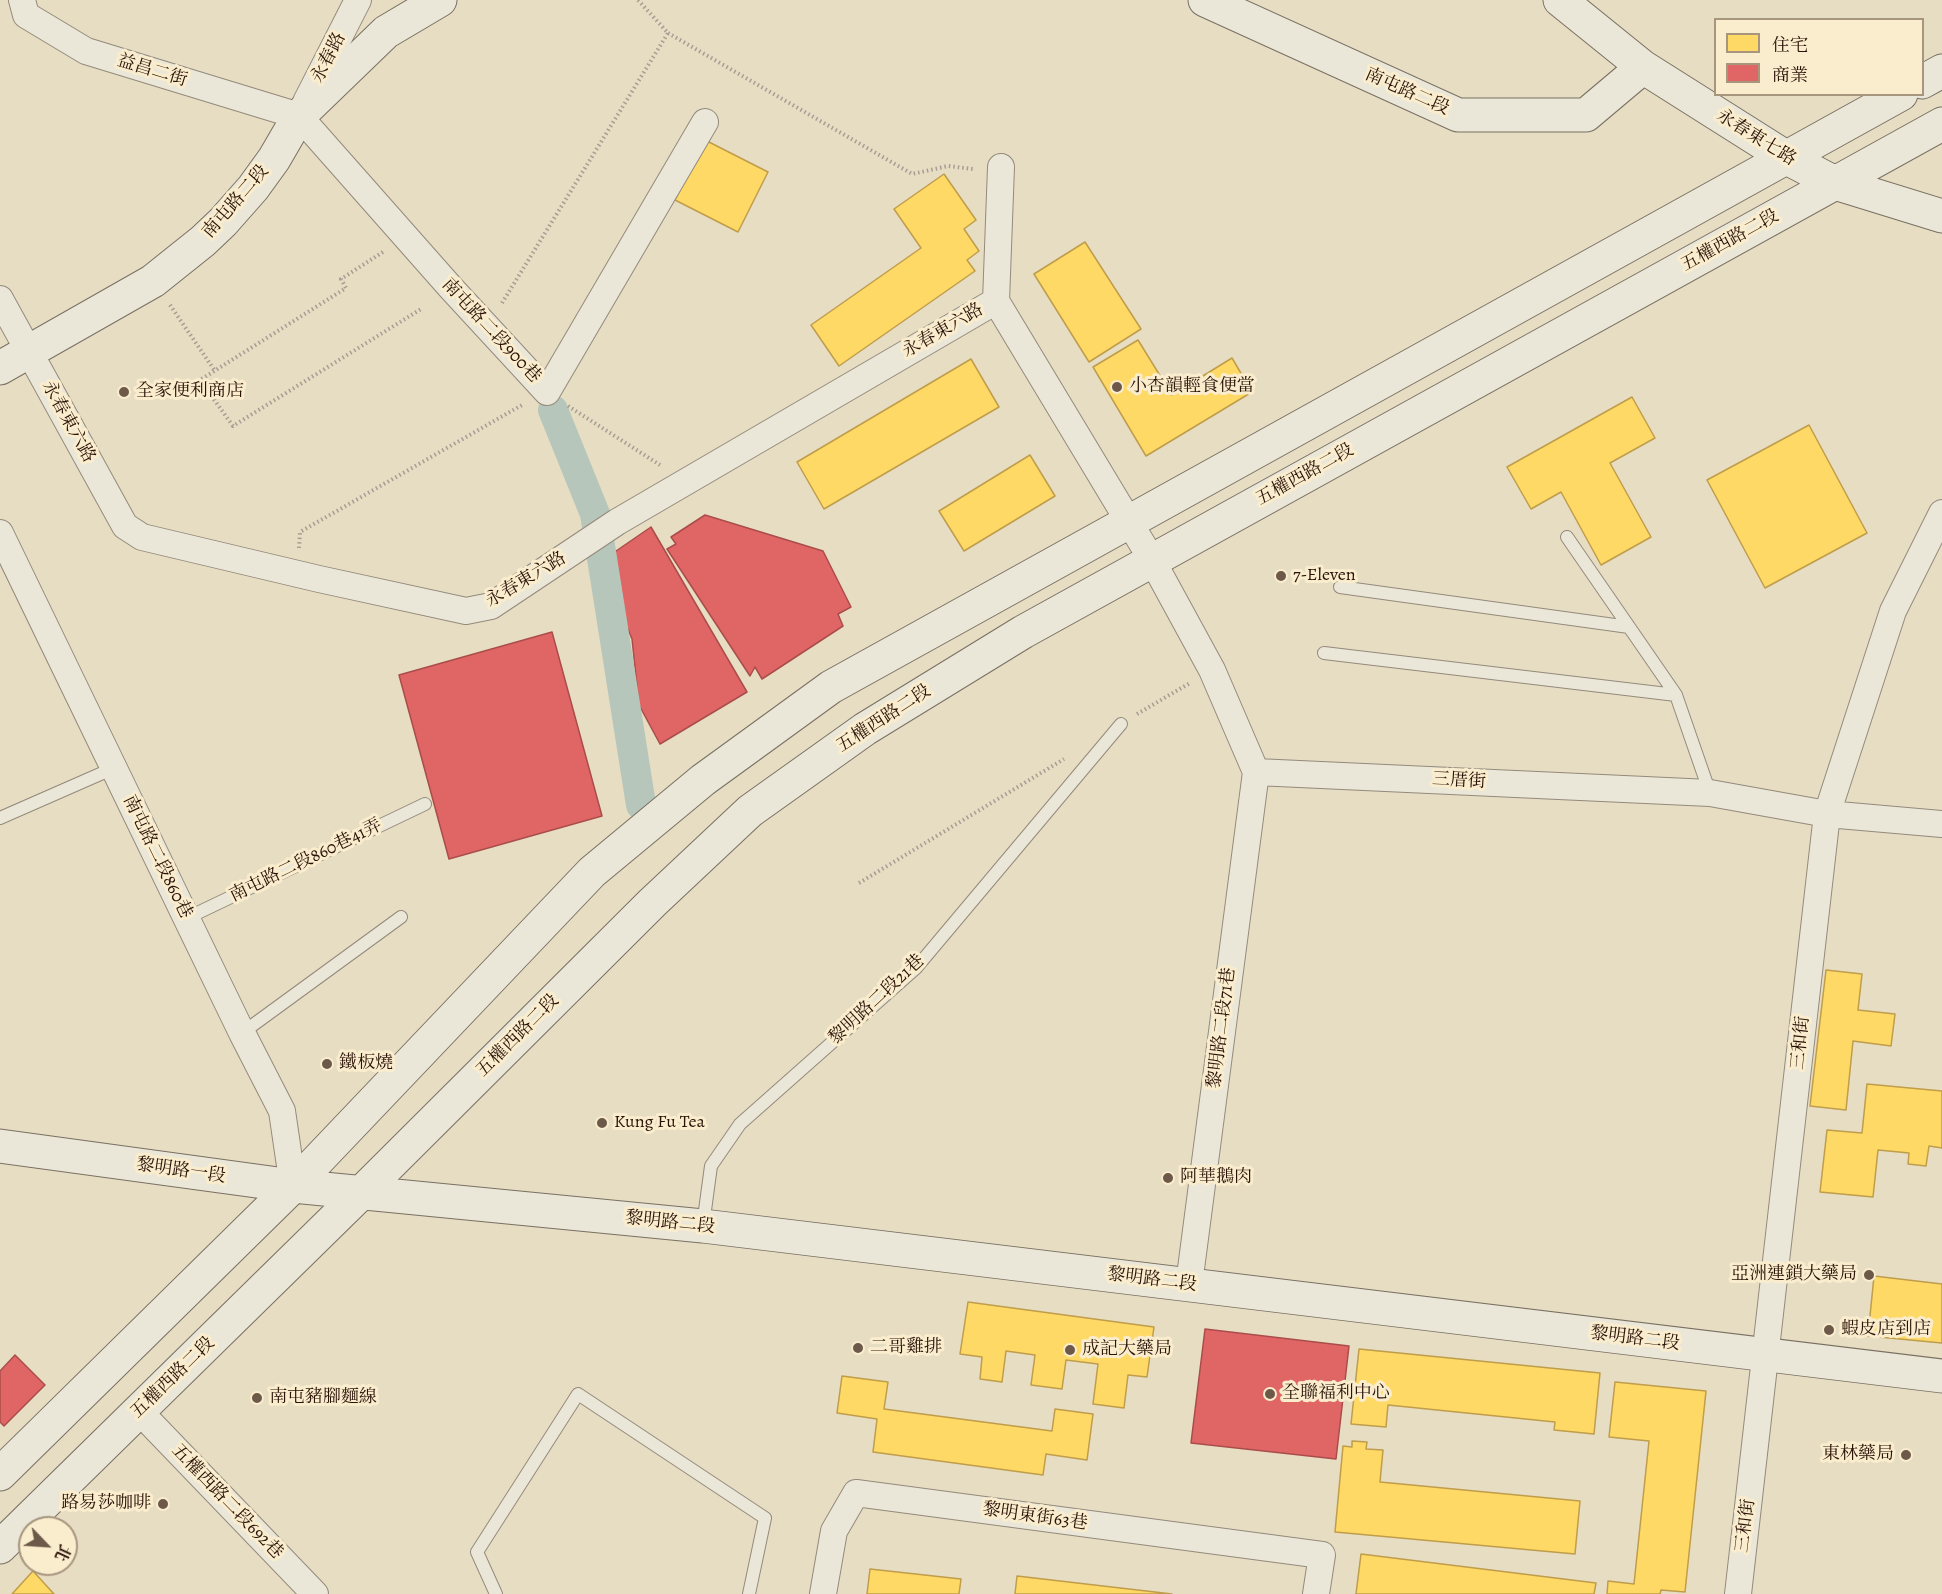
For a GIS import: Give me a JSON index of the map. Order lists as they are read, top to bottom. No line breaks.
{"streets":{"main road":["南屯路二段","永春東七路","五權西路二段","黎明路一段","黎明路二段"],"street":["永春路","益昌二街","南屯路二段900巷","永春東六路","三厝街","南屯路二段860巷","黎明路二段71巷","三和街","五權西路二段692巷","黎明東街63巷"],"lane":["南屯路二段860巷41弄","黎明路二段21巷"]},"crossings":[["永春路","益昌二街"],["永春路","南屯路二段"],["永春路","南屯路二段900巷"],["益昌二街","南屯路二段"],["益昌二街","南屯路二段900巷"],["南屯路二段","永春東七路"],["南屯路二段","南屯路二段900巷"],["南屯路二段","永春東六路"],["永春東七路","五權西路二段"],["五權西路二段","黎明路一段"],["五權西路二段","黎明路二段"],["五權西路二段","五權西路二段692巷"],["三厝街","黎明路二段71巷"],["三厝街","三和街"],["南屯路二段860巷","南屯路二段860巷41弄"],["南屯路二段860巷","黎明路一段"],["黎明路二段21巷","黎明路二段"],["黎明路二段71巷","黎明路二段"],["三和街","黎明路二段"],["黎明路一段","黎明路二段"]],"places":["小杏韻輕食便當","全家便利商店","7-Eleven","鐵板燒","Kung Fu Tea","阿華鵝肉","亞洲連鎖大藥局","蝦皮店到店","二哥雞排","成記大藥局","全聯福利中心","南屯豬腳麵線","東林藥局","路易莎咖啡"],"legend":["住宅","商業"],"north":"bottom right"}
